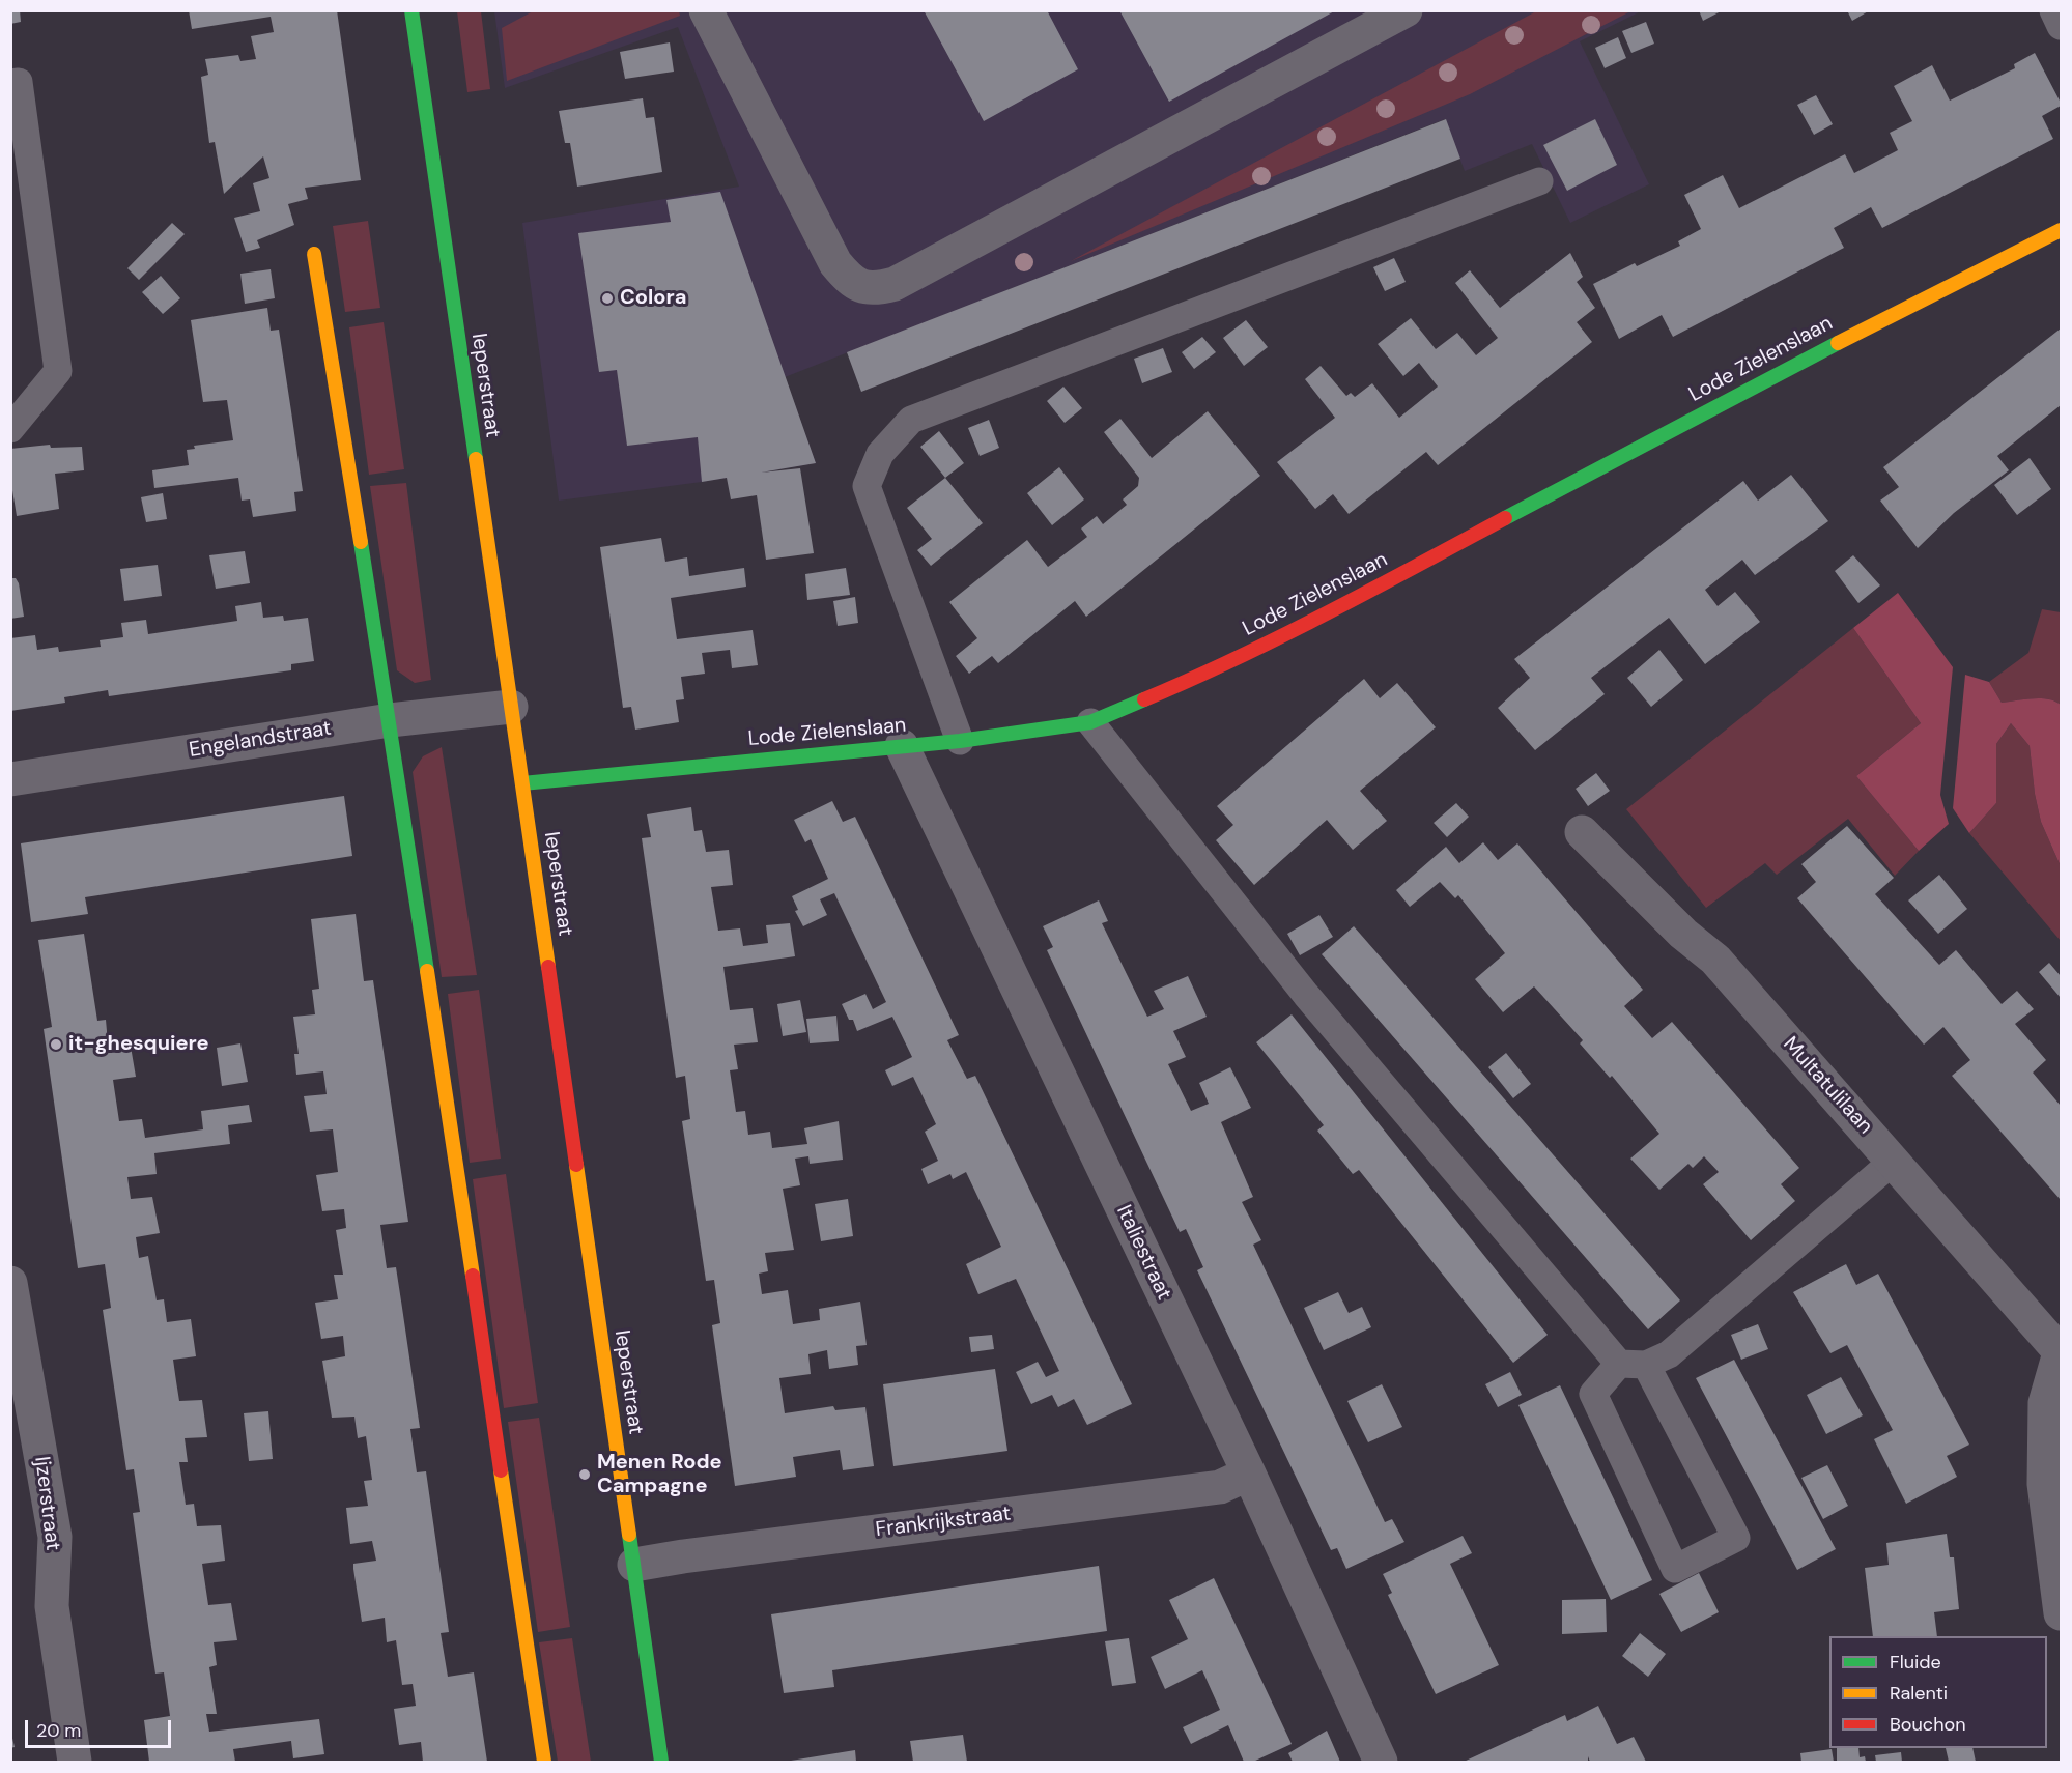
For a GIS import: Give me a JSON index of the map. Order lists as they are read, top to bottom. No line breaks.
{"streets":{"street":["Lode Zielenslaan","Ieperstraat","Engelandstraat","Multatulilaan","Italiestraat","Ijzerstraat","Frankrijkstraat"]},"crossings":[["Lode Zielenslaan","Ieperstraat"],["Lode Zielenslaan","Italiestraat"],["Ieperstraat","Engelandstraat"],["Ieperstraat","Frankrijkstraat"],["Italiestraat","Frankrijkstraat"]],"places":["Colora","it-ghesquiere","Menen Rode Campagne"],"legend":["Fluide","Ralenti","Bouchon"],"scale_bar":"20 m"}
